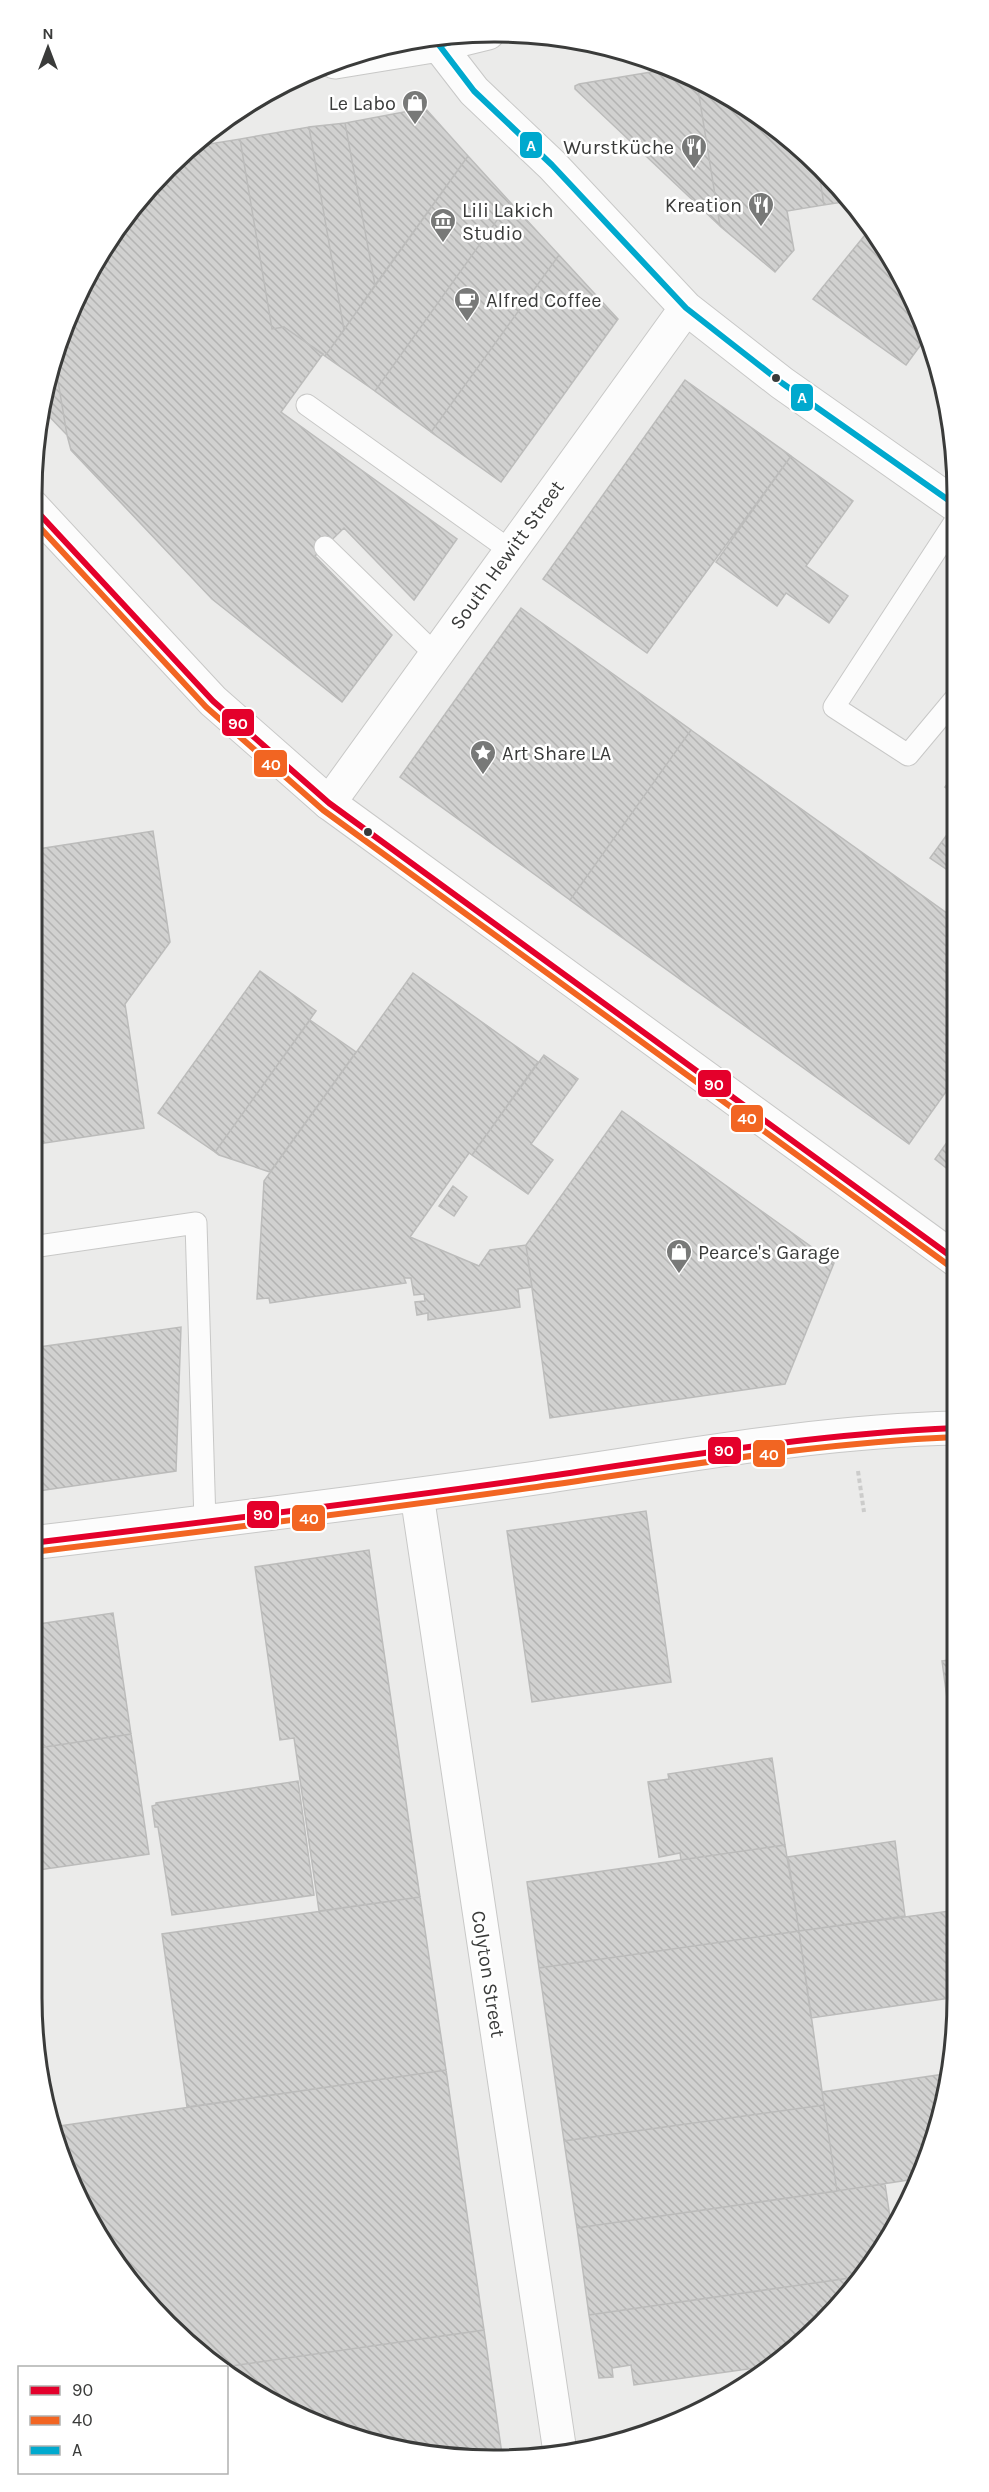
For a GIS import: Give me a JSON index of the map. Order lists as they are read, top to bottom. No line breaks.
{"streets":{"street":["South Hewitt Street","Colyton Street"]},"places":{"shop":["Le Labo","Pearce's Garage"],"restaurant":["Wurstküche","Kreation"],"museum":["Lili Lakich Studio"],"cafe":["Alfred Coffee"],"place":["Art Share LA"]},"lines":["transit line A","transit line 90","transit line 40"],"legend":["90","40","A"],"north":"top"}
